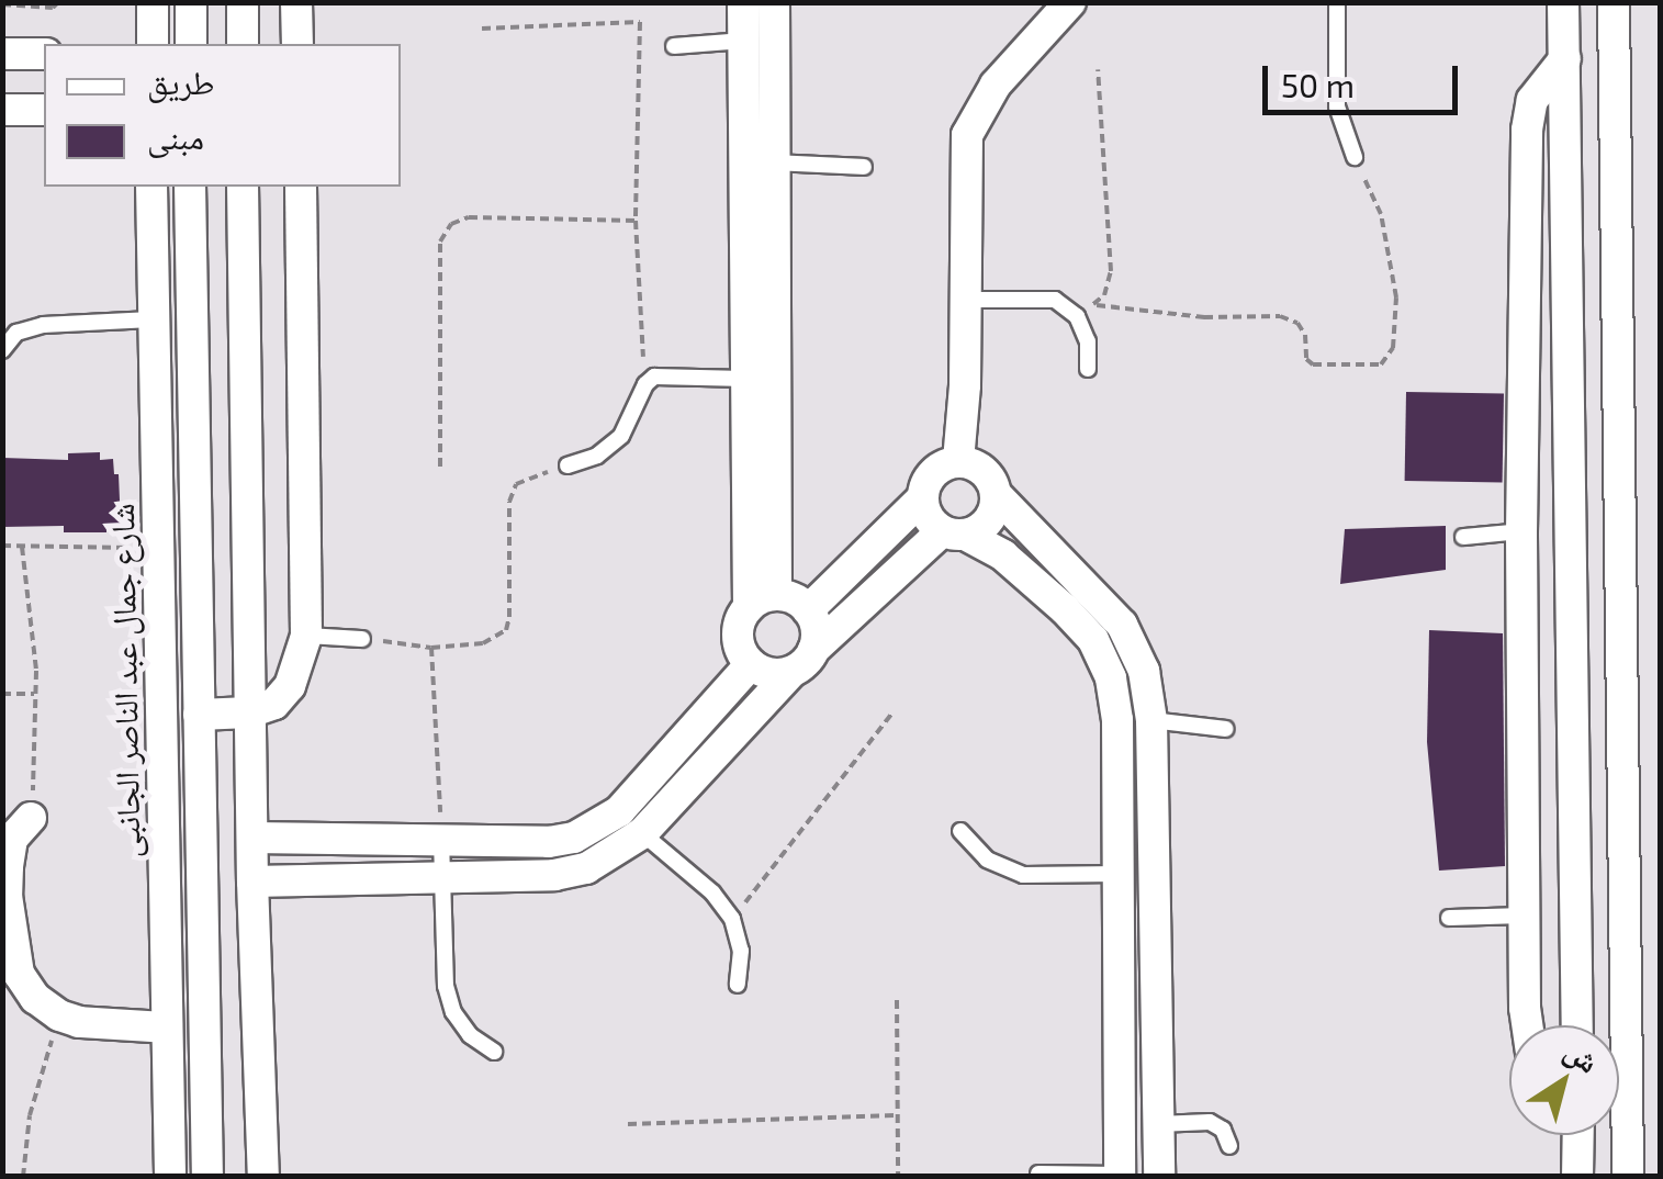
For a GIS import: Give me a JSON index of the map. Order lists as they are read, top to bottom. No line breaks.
{"streets":{"street":["شارع جمال عبد الناصر الجانبى"]},"legend":["طريق","مبنى"],"scale_bar":"50 m","north":"top right"}
